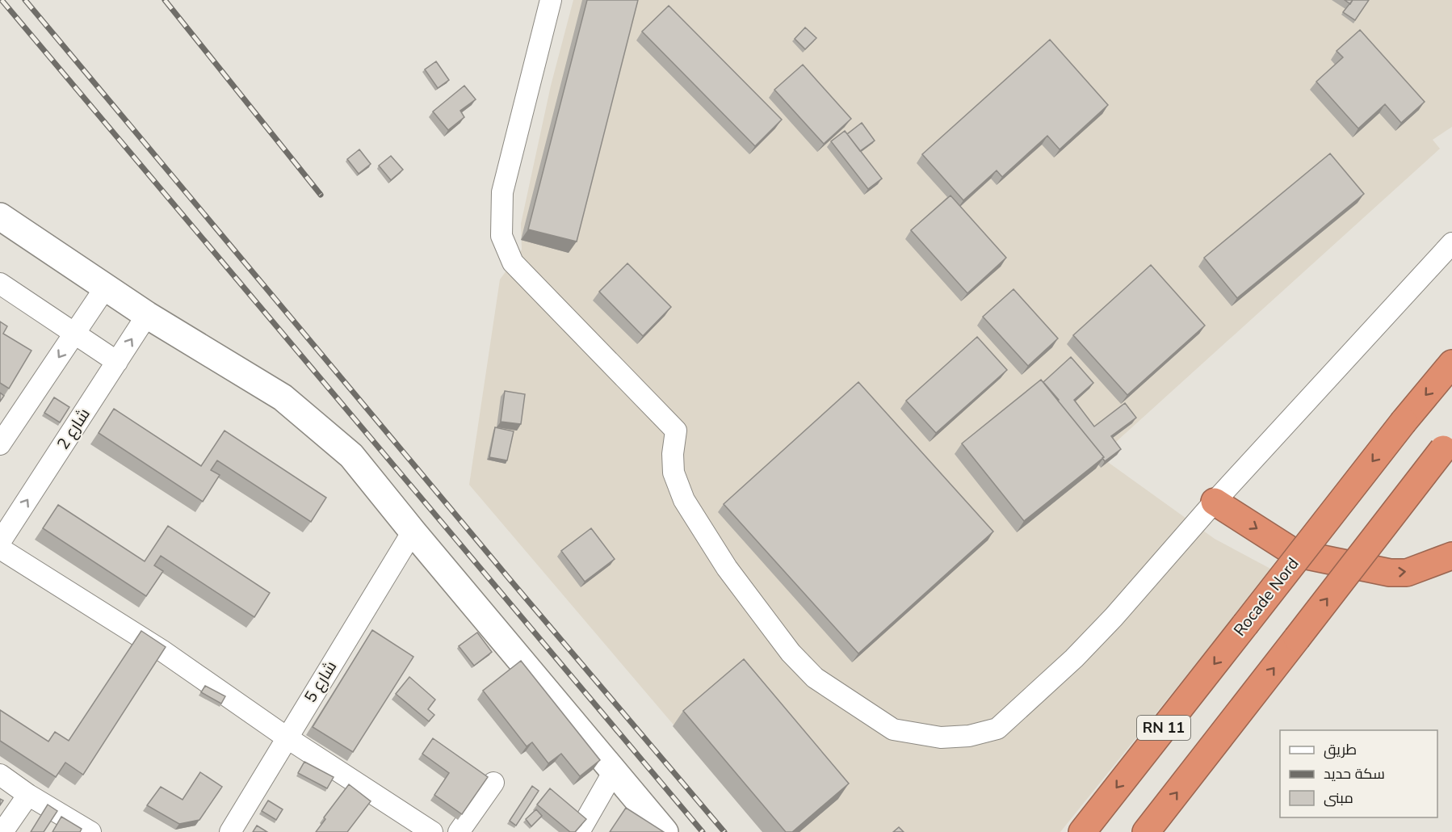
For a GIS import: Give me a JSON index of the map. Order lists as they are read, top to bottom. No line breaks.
{"streets":{"highway":["Rocade Nord","RN 11"],"street":["شارع 2","شارع 5"]},"legend":["طريق","سكة حديد","مبنى"]}
